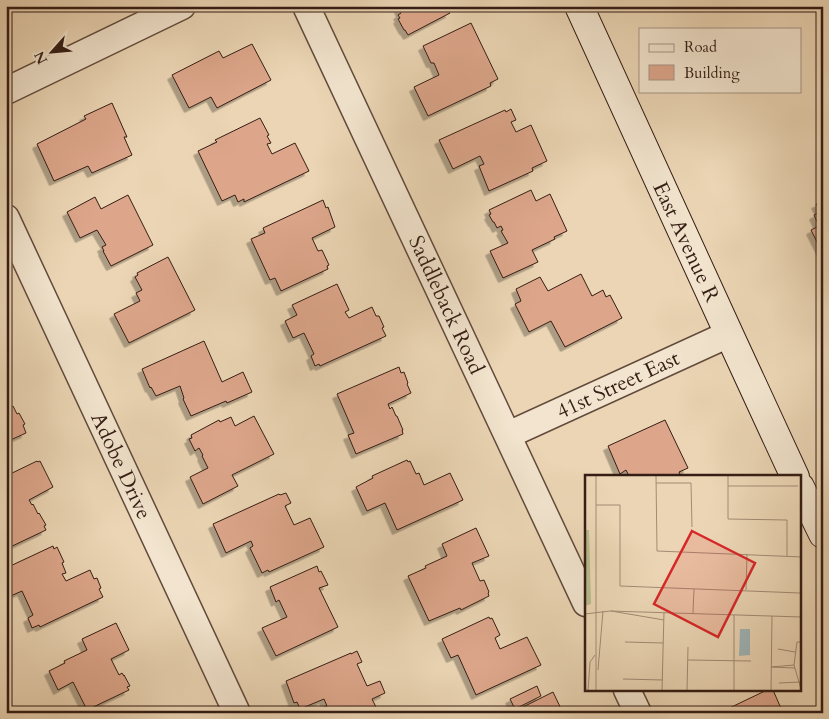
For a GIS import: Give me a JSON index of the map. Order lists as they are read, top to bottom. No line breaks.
{"streets":{"main road":["East Avenue R"],"street":["Saddleback Road","41st Street East","Adobe Drive"]},"crossings":[["East Avenue R","41st Street East"],["Saddleback Road","41st Street East"]],"legend":["Road","Building"],"north":"bottom left"}
